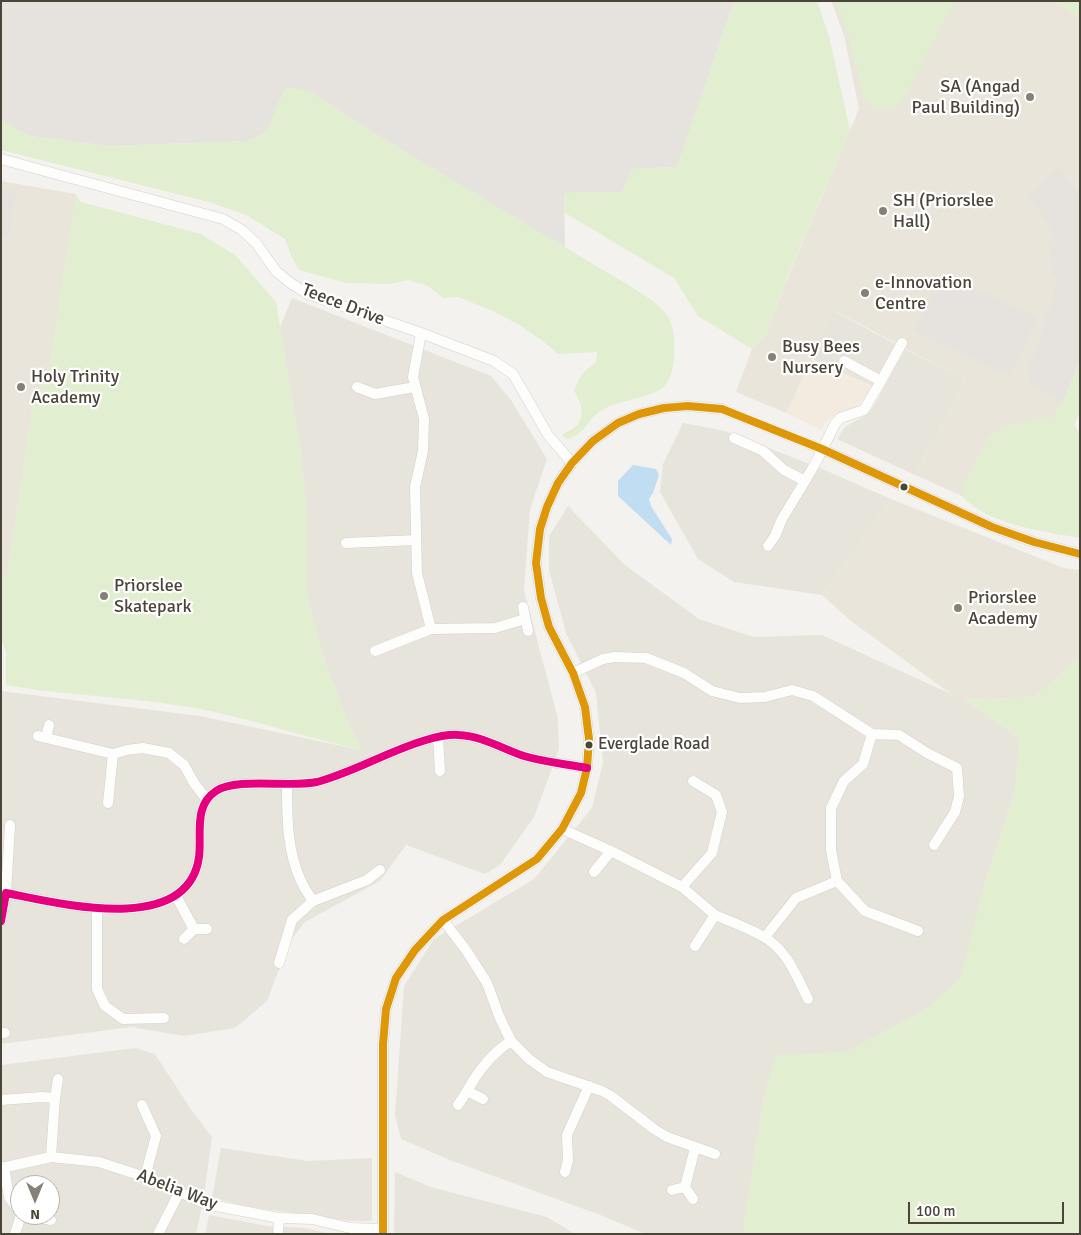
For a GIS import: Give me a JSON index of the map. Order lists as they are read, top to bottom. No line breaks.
{"streets":{"street":["Teece Drive","Abelia Way"]},"places":["SA (Angad Paul Building)","SH (Priorslee Hall)","e-Innovation Centre","Busy Bees Nursery","Holy Trinity Academy","Priorslee Skatepark","Priorslee Academy","Everglade Road"],"scale_bar":"100 m","north":"bottom"}
